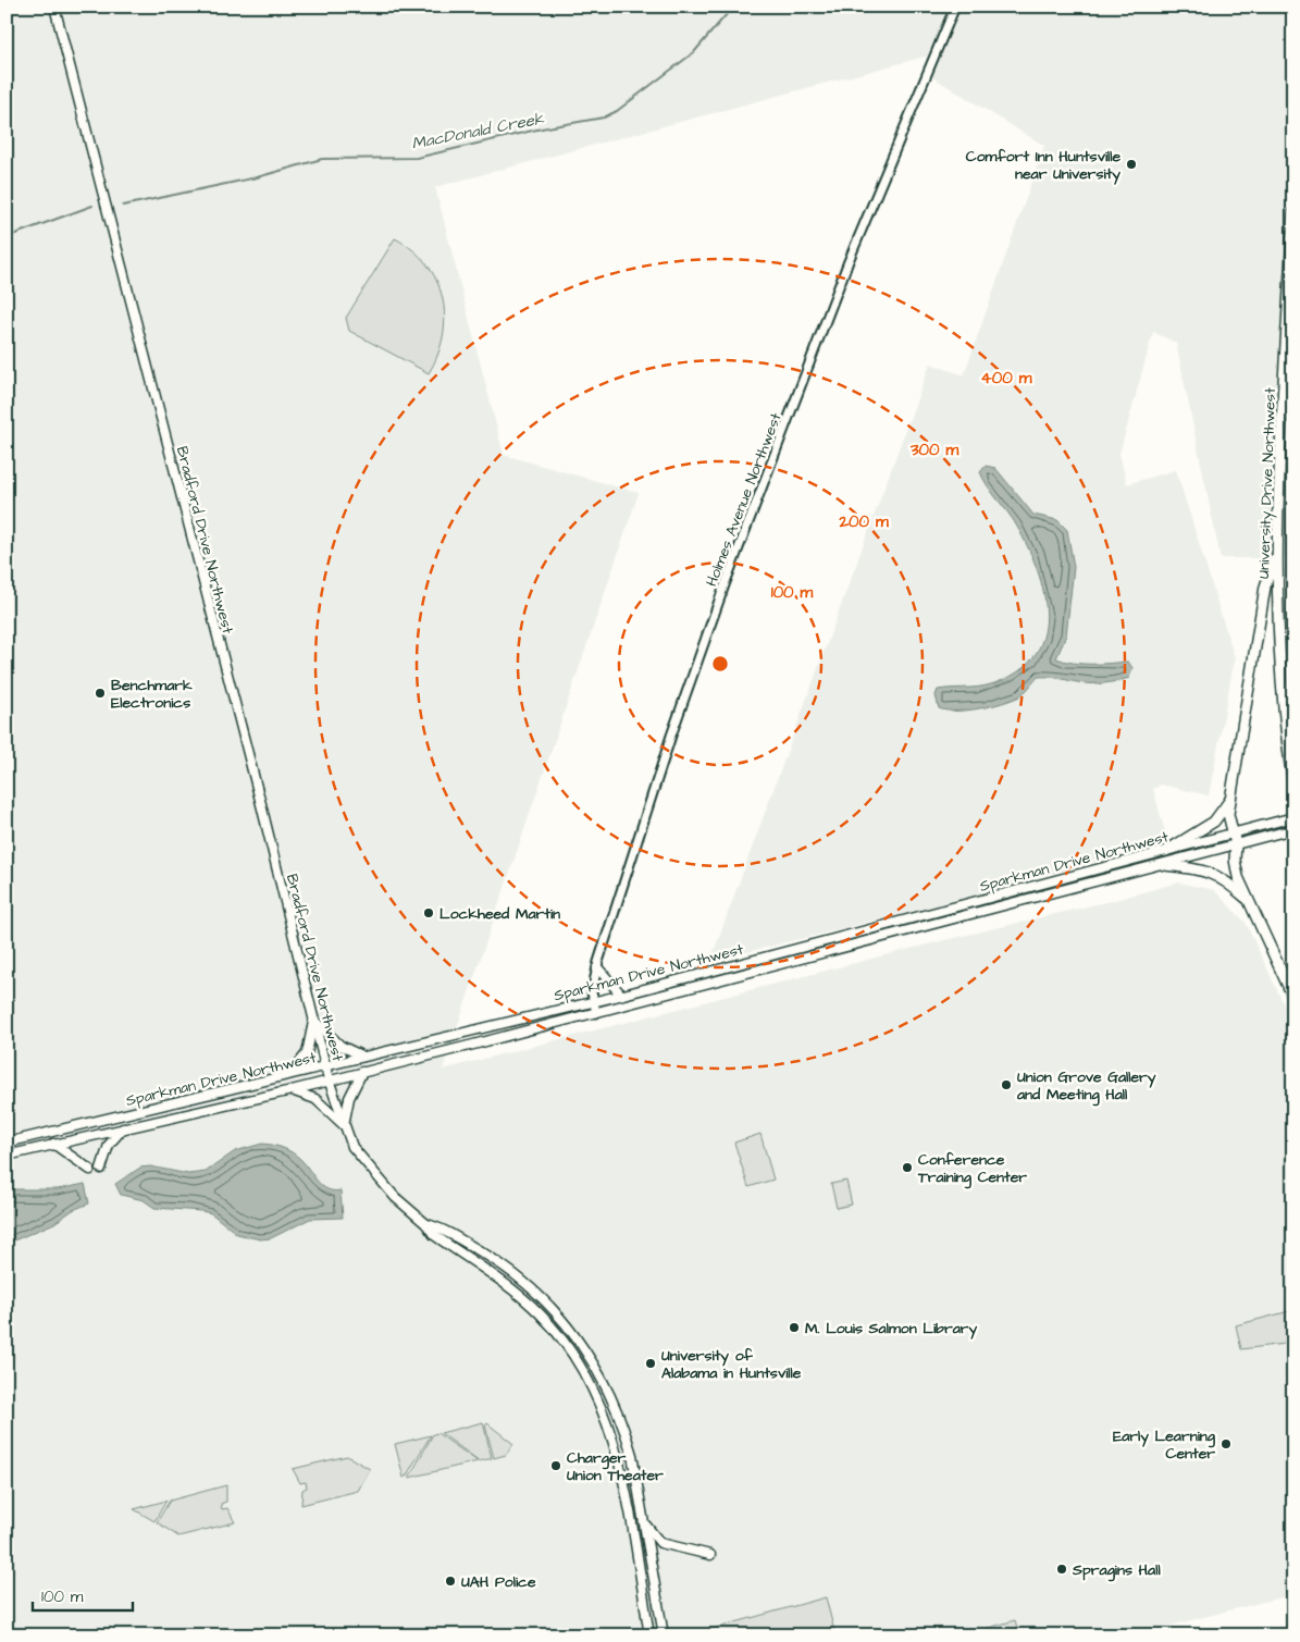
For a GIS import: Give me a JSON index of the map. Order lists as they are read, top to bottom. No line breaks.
{"streets":{"highway":["University Drive Northwest"],"main road":["Bradford Drive Northwest","Sparkman Drive Northwest"],"street":["Holmes Avenue Northwest"]},"crossings":[["Holmes Avenue Northwest","Sparkman Drive Northwest"],["Bradford Drive Northwest","Sparkman Drive Northwest"]],"water":["MacDonald Creek"],"places":["Comfort Inn Huntsville near University","Benchmark Electronics","Lockheed Martin","Union Grove Gallery and Meeting Hall","Conference Training Center","M. Louis Salmon Library","University of Alabama in Huntsville","Early Learning Center","Charger Union Theater","Spragins Hall","UAH Police"],"scale_bar":"100 m","rings":["400 m","300 m","200 m","100 m"]}
